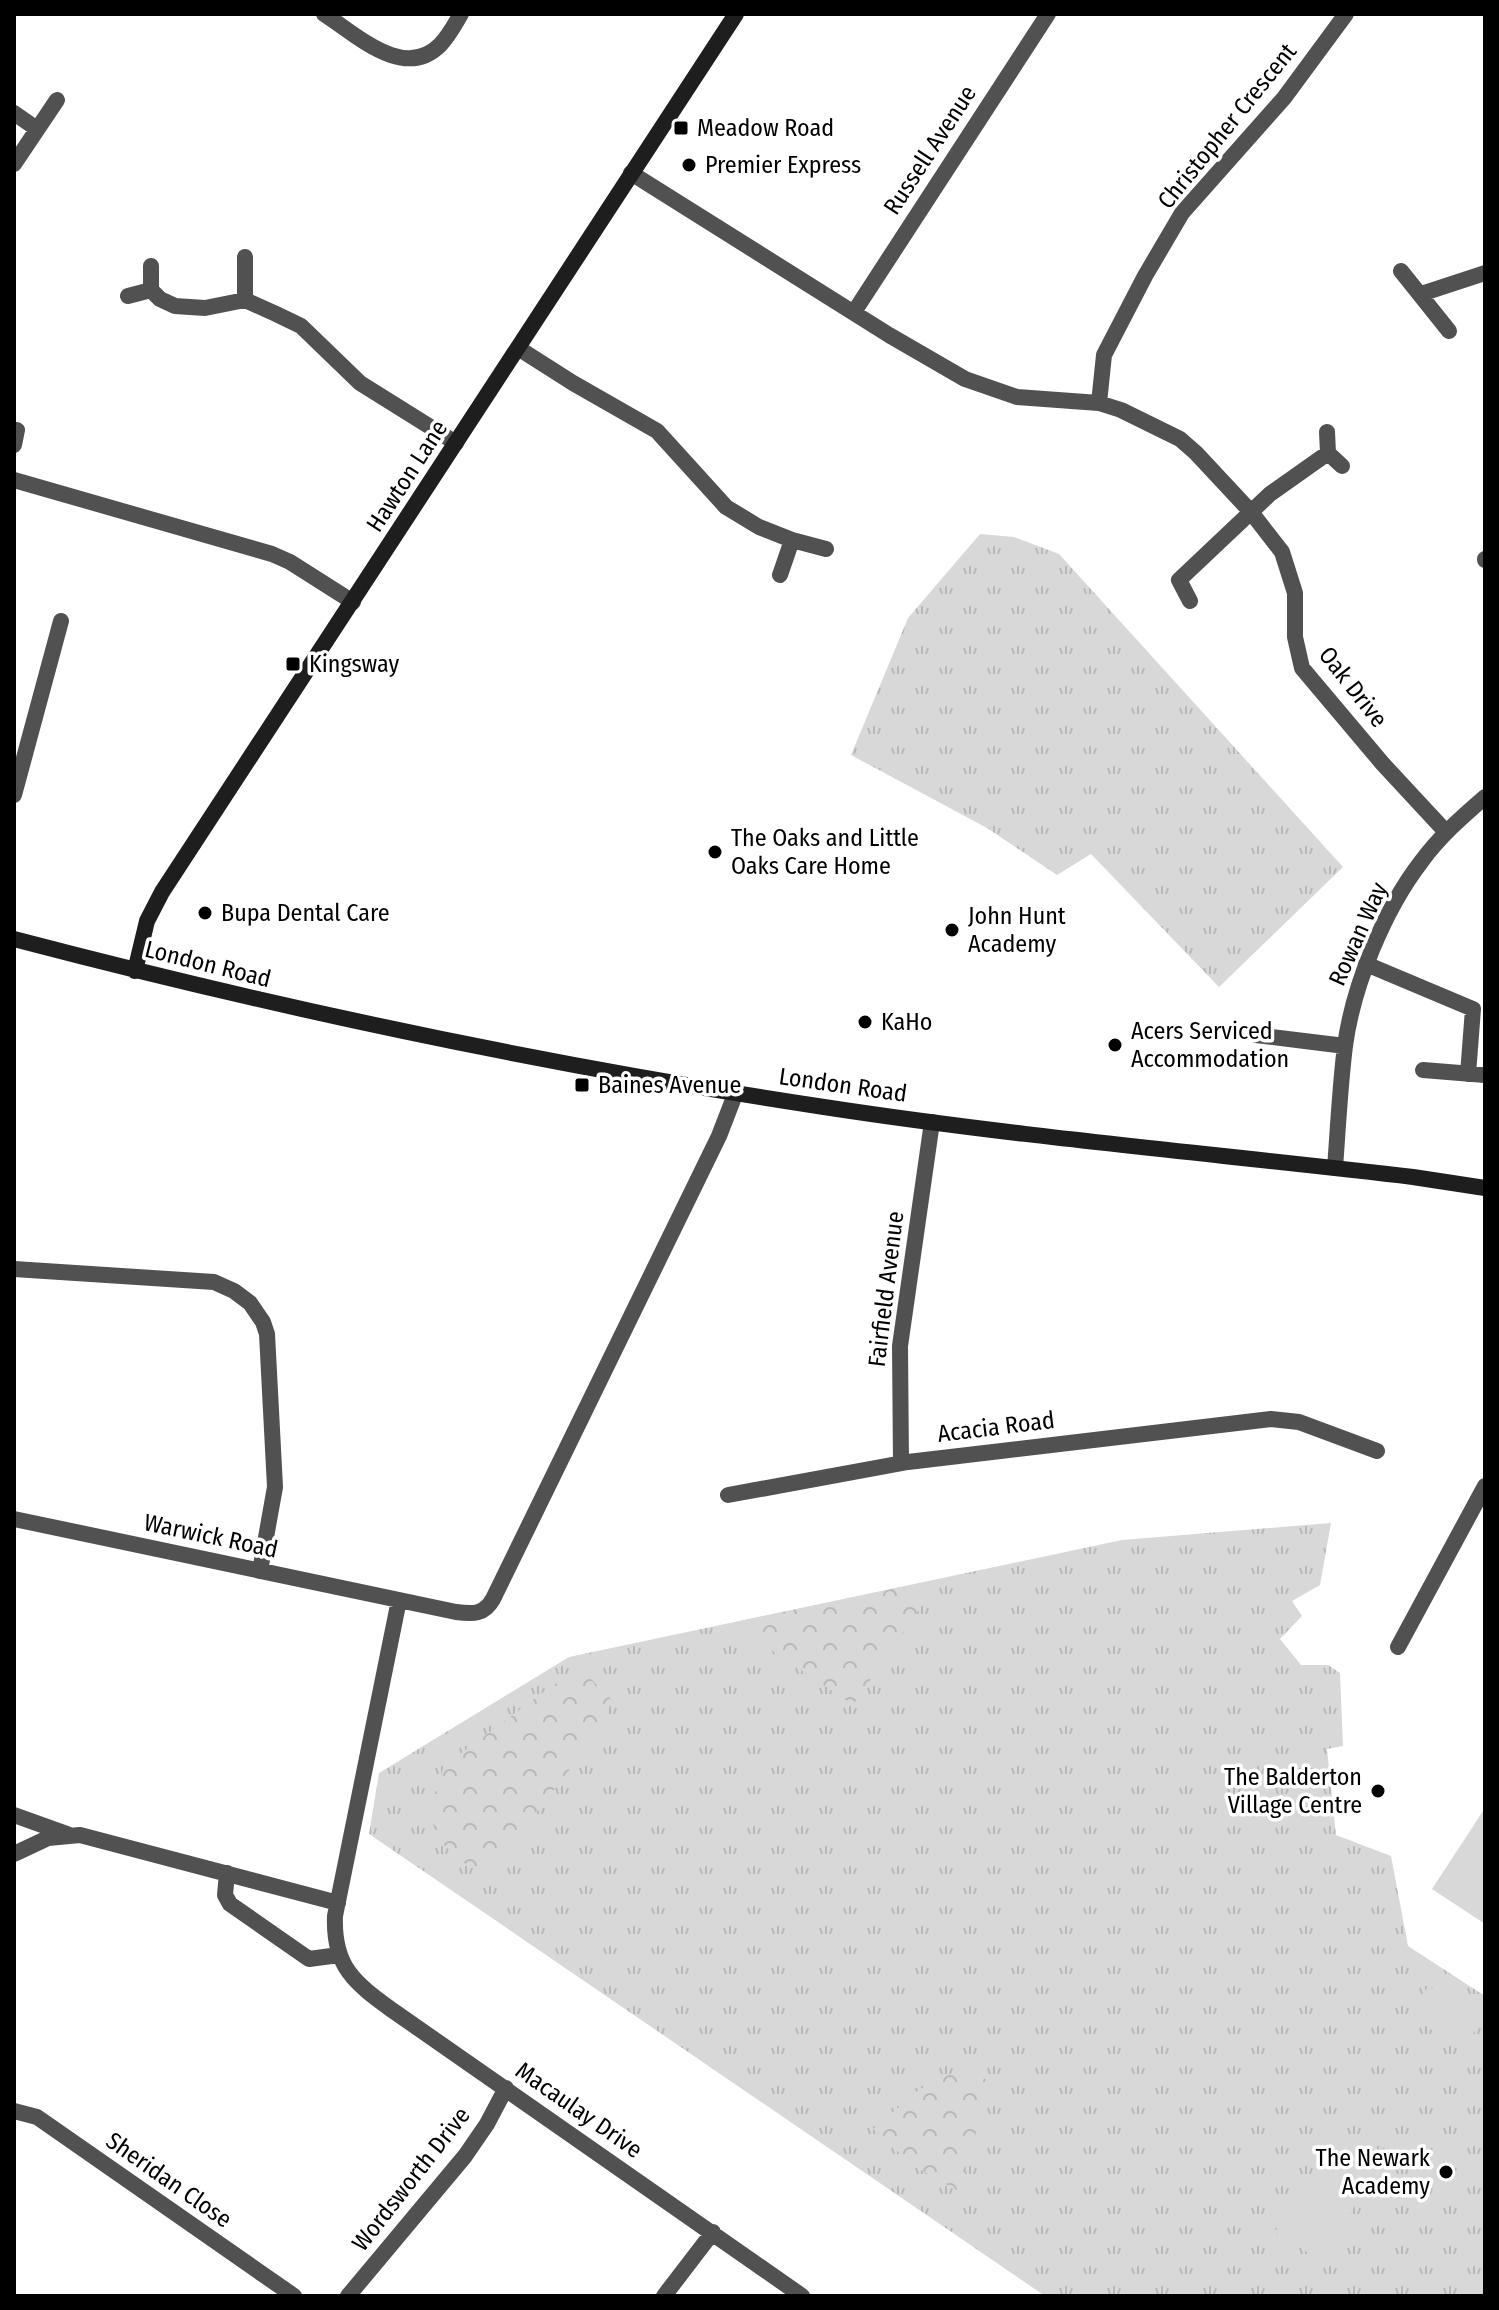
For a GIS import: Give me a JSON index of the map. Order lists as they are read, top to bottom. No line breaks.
{"streets":{"main road":["Hawton Lane","London Road"],"street":["Christopher Crescent","Russell Avenue","Oak Drive","Rowan Way","Fairfield Avenue","Acacia Road","Warwick Road","Macaulay Drive","Wordsworth Drive","Sheridan Close"]},"crossings":[["Christopher Crescent","Oak Drive"],["Hawton Lane","London Road"],["Oak Drive","Rowan Way"],["Rowan Way","London Road"],["London Road","Fairfield Avenue"],["London Road","Warwick Road"],["Fairfield Avenue","Acacia Road"],["Macaulay Drive","Wordsworth Drive"]],"places":{"transit":["Meadow Road","Kingsway","Baines Avenue"],"other":["Premier Express","The Oaks and Little Oaks Care Home","Bupa Dental Care","John Hunt Academy","KaHo","Acers Serviced Accommodation","The Balderton Village Centre","The Newark Academy"]}}
